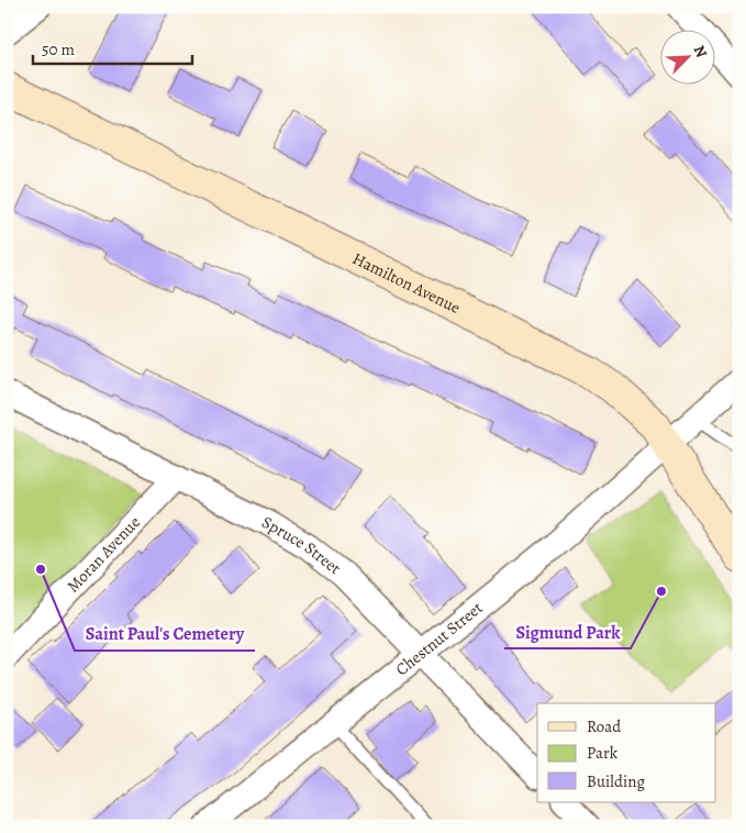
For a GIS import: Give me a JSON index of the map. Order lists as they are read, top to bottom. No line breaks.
{"streets":{"street":["Hamilton Avenue","Spruce Street","Moran Avenue","Chestnut Street"]},"crossings":[["Hamilton Avenue","Chestnut Street"],["Spruce Street","Moran Avenue"],["Spruce Street","Chestnut Street"]],"places":["Saint Paul's Cemetery","Sigmund Park"],"legend":["Road","Park","Building"],"scale_bar":"50 m","north":"top right"}
